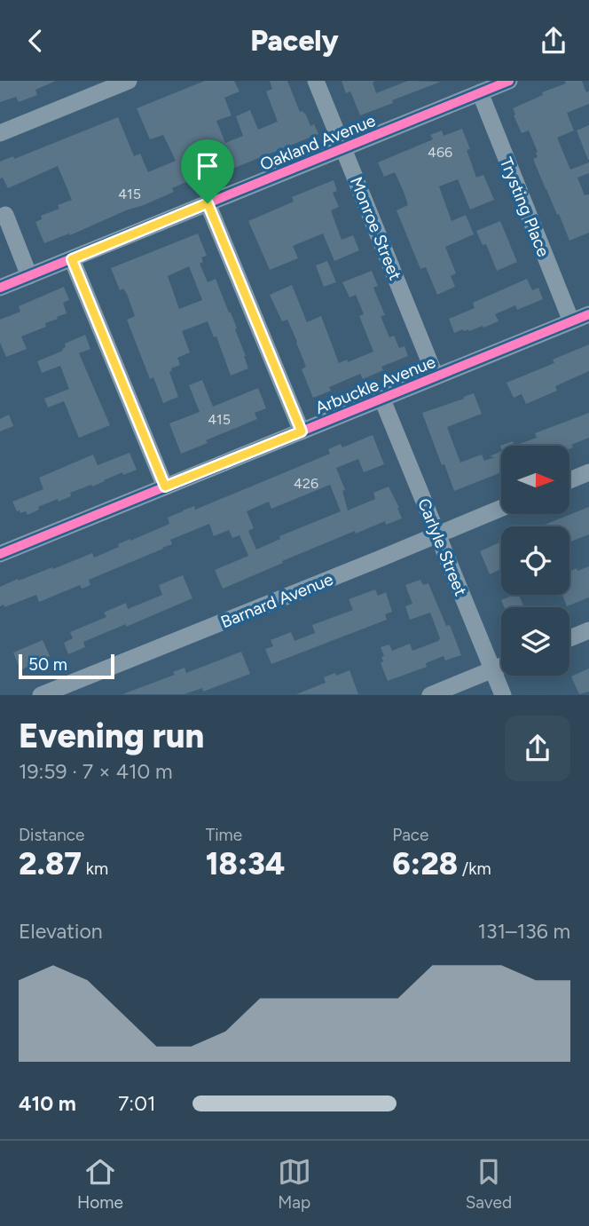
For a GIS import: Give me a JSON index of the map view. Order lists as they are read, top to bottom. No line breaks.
{"streets":{"street":["Oakland Avenue","Trysting Place","Monroe Street","Arbuckle Avenue","Carlyle Street","Barnard Avenue"]},"crossings":[["Oakland Avenue","Trysting Place"],["Oakland Avenue","Monroe Street"],["Trysting Place","Arbuckle Avenue"],["Monroe Street","Arbuckle Avenue"],["Arbuckle Avenue","Carlyle Street"],["Carlyle Street","Barnard Avenue"]],"house_numbers":["466","415","415","426"],"scale_bar":"50 m","north":"right","page":{"header":"Pacely","scale":"50 m","heading":["Evening run","19:59 · 7 × 410 m"],"stats":[["Distance","2.87 km"],["Time","18:34"],["Pace","6:28 /km"]],"chart":["Elevation","131–136 m"],"list":[{"name":"410 m","note":"7:01"}],"tabs":["Home","Map","Saved"]}}
